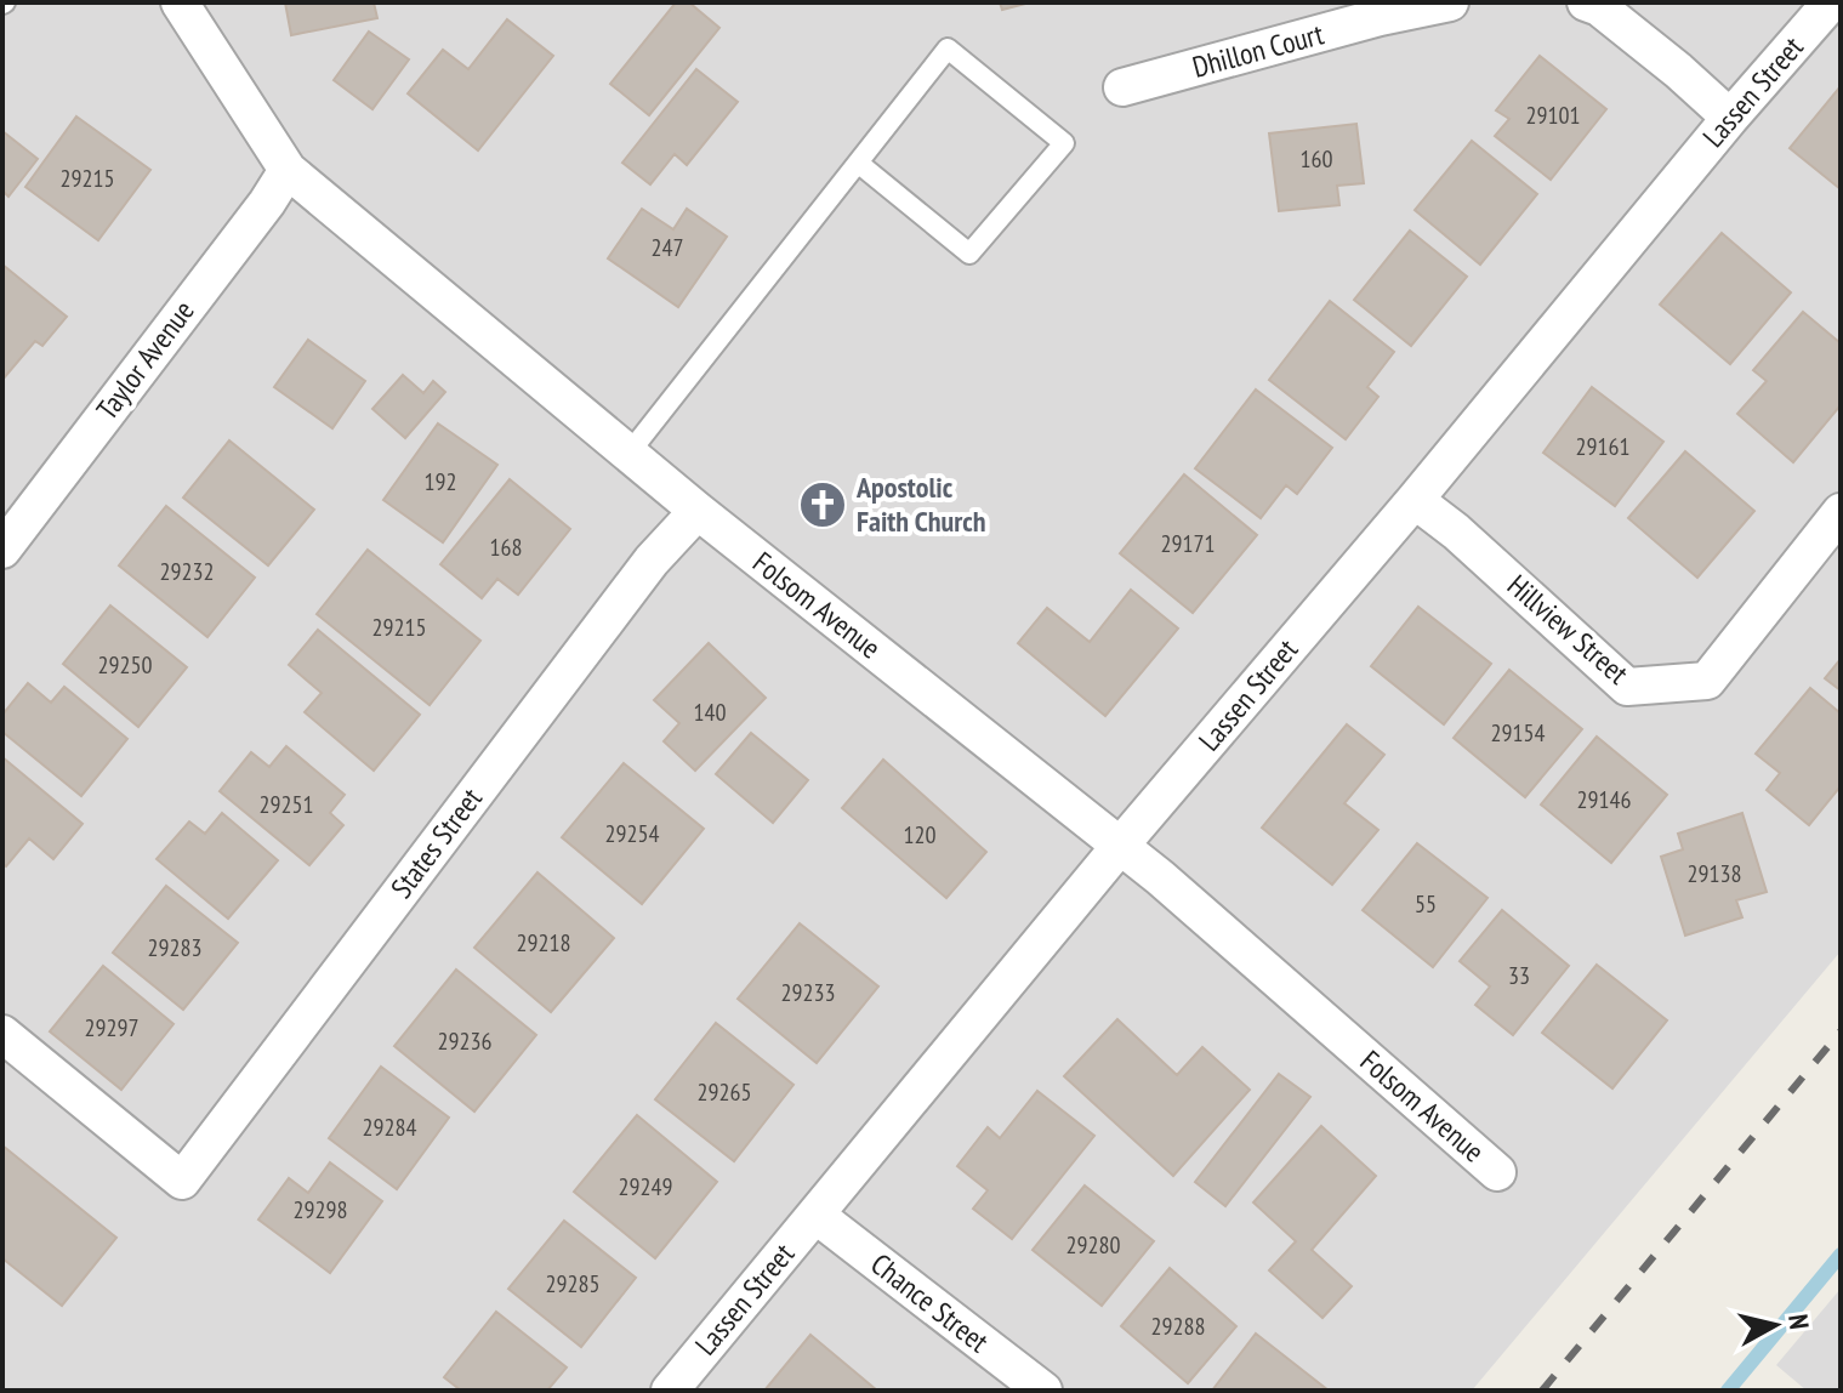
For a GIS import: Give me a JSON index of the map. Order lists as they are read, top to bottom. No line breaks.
{"streets":{"street":["Dhillon Court","Lassen Street","Taylor Avenue","Folsom Avenue","Hillview Street","States Street","Chance Street"]},"crossings":[["Lassen Street","Folsom Avenue"],["Lassen Street","Hillview Street"],["Lassen Street","Chance Street"],["Taylor Avenue","Folsom Avenue"],["Folsom Avenue","States Street"]],"places":{"church":["Apostolic Faith Church"]},"house_numbers":["29101","160","29215","247","29161","192","29171","168","29232","29215","29250","140","29154","29146","29251","29254","120","29138","55","29218","29283","33","29233","29297","29236","29265","29284","29249","29298","29280","29285","29288"],"north":"right"}
